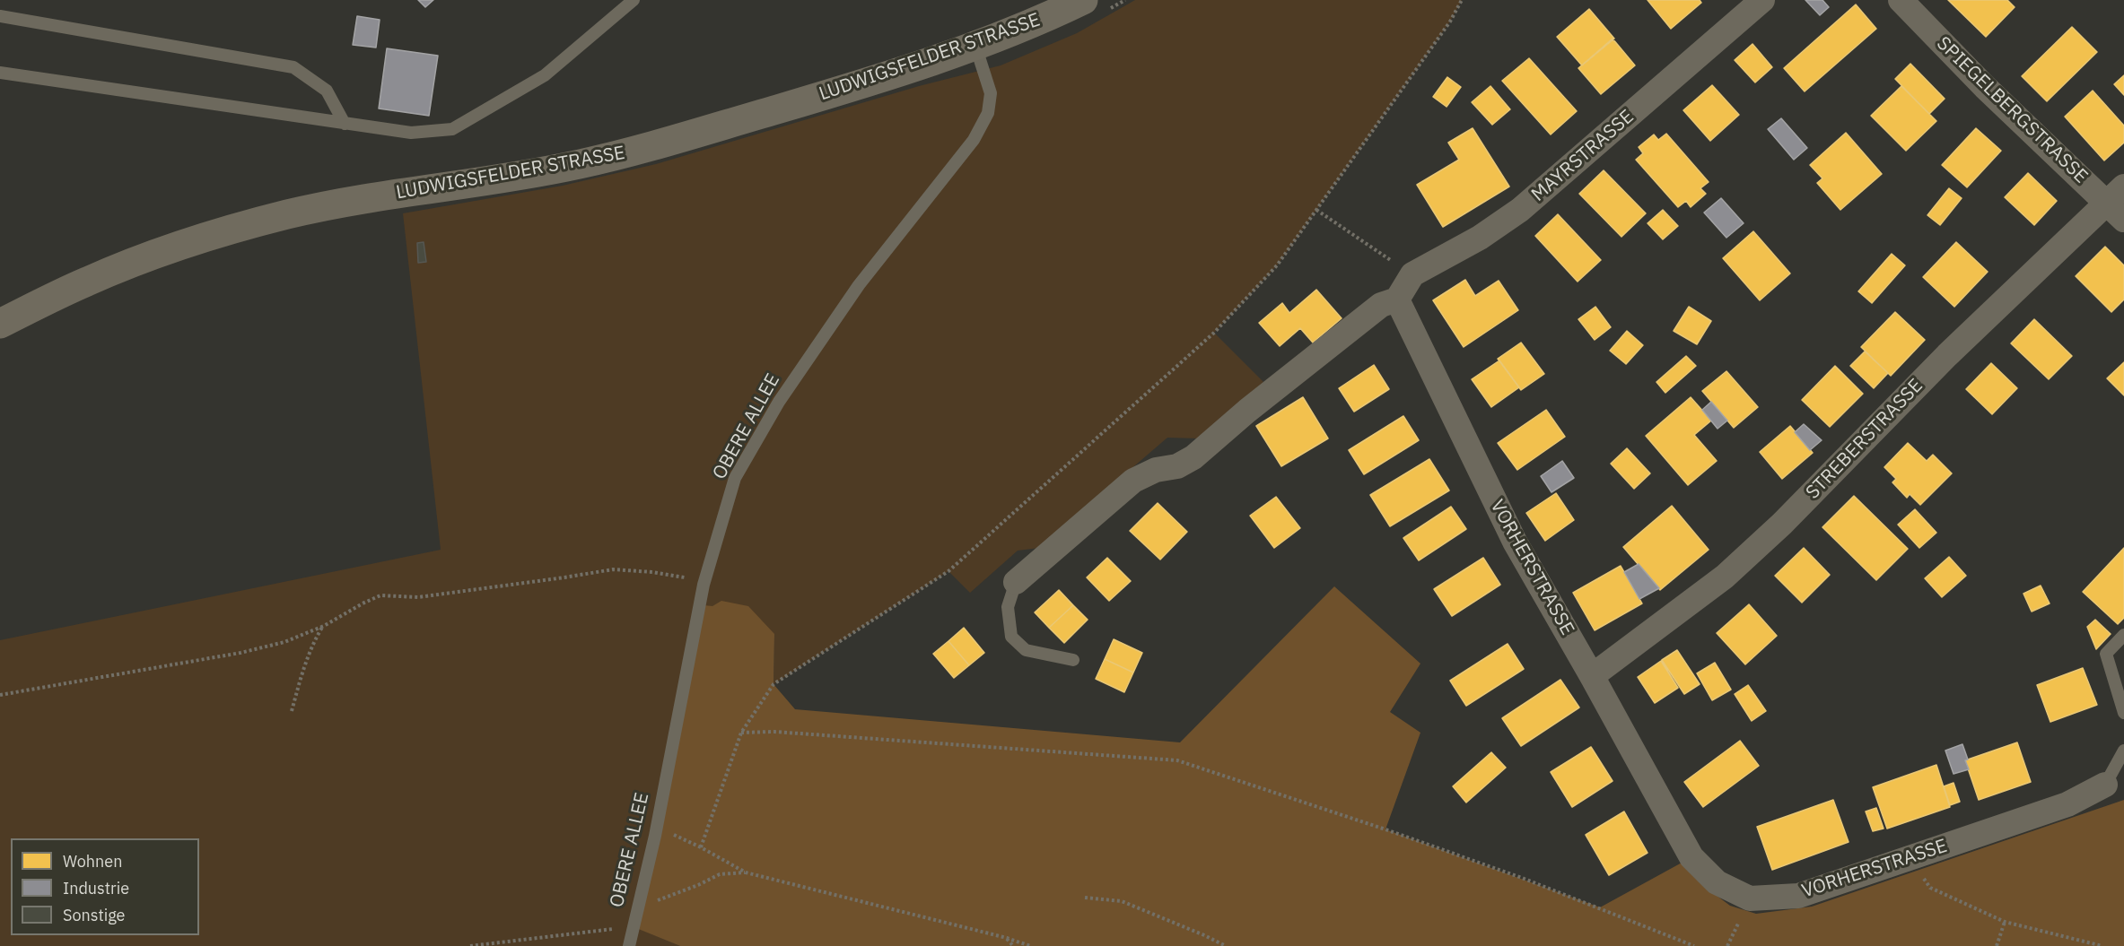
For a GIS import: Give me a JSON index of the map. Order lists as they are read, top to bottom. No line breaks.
{"streets":{"street":["LUDWIGSFELDER STRASSE","SPIEGELBERGSTRASSE","MAYRSTRASSE","STREBERSTRASSE","VORHERSTRASSE"],"lane":["OBERE ALLEE"]},"crossings":[["LUDWIGSFELDER STRASSE","OBERE ALLEE"],["SPIEGELBERGSTRASSE","STREBERSTRASSE"],["STREBERSTRASSE","VORHERSTRASSE"]],"legend":["Wohnen","Industrie","Sonstige"]}
